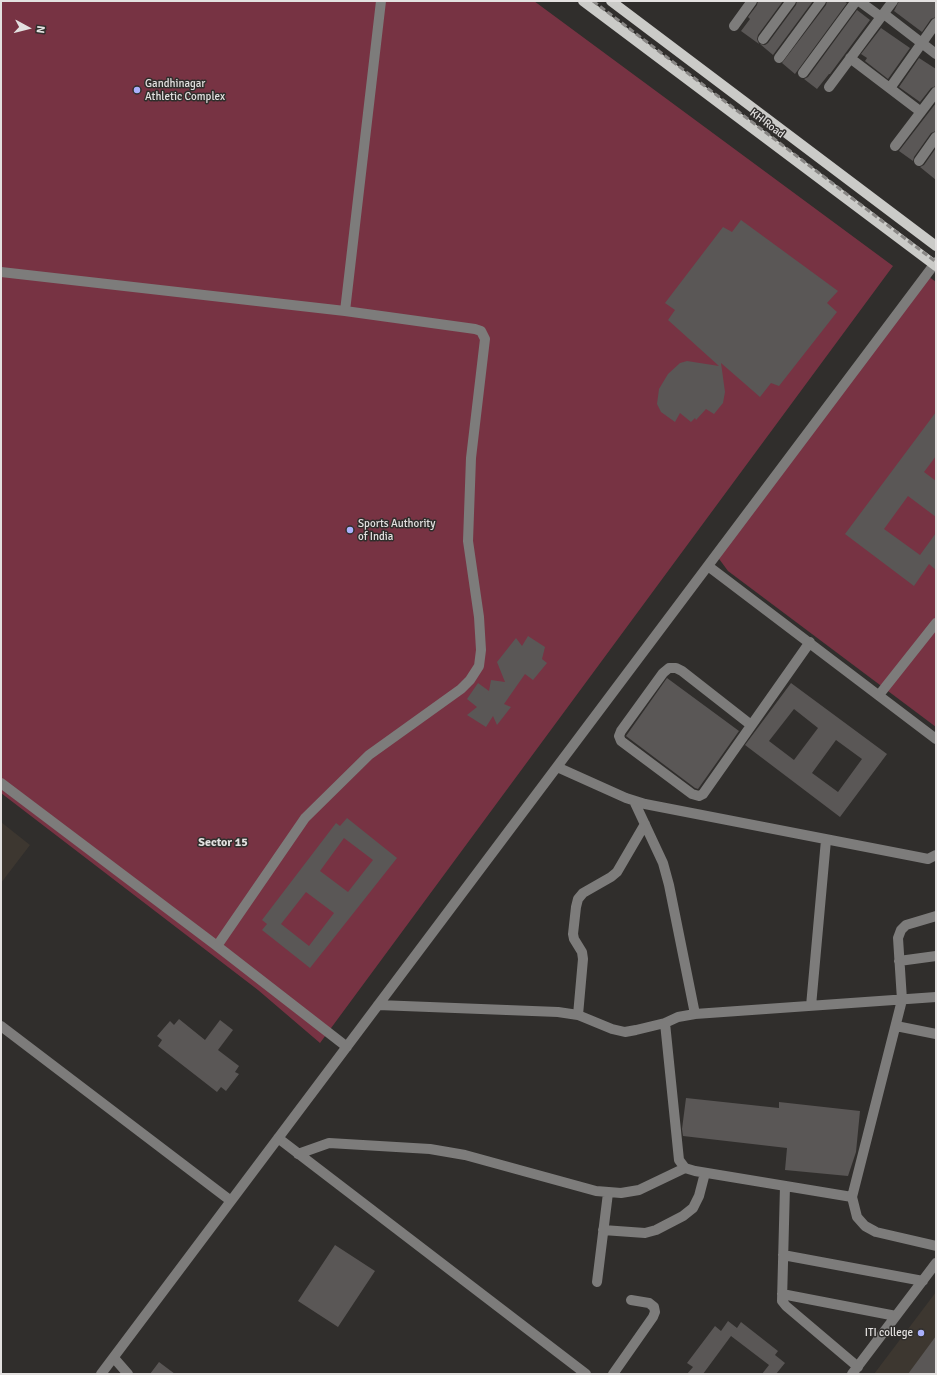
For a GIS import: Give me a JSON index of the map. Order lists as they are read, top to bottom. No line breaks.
{"streets":{"main road":["KH Road"]},"districts":["Sector 15"],"places":["Gandhinagar Athletic Complex","Sports Authority of India","ITI college"],"north":"right"}
